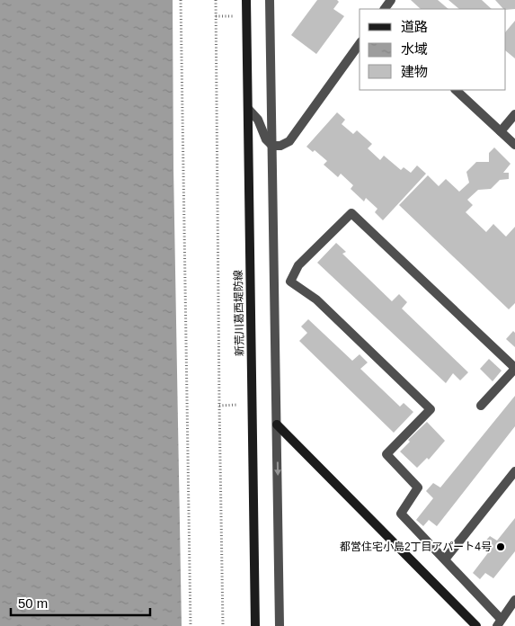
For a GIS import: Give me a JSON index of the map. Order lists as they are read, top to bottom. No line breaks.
{"streets":{"main road":["新荒川葛西堤防線"]},"places":["都営住宅小島2丁目アパート4号"],"legend":["道路","水域","建物"],"scale_bar":"50 m"}
